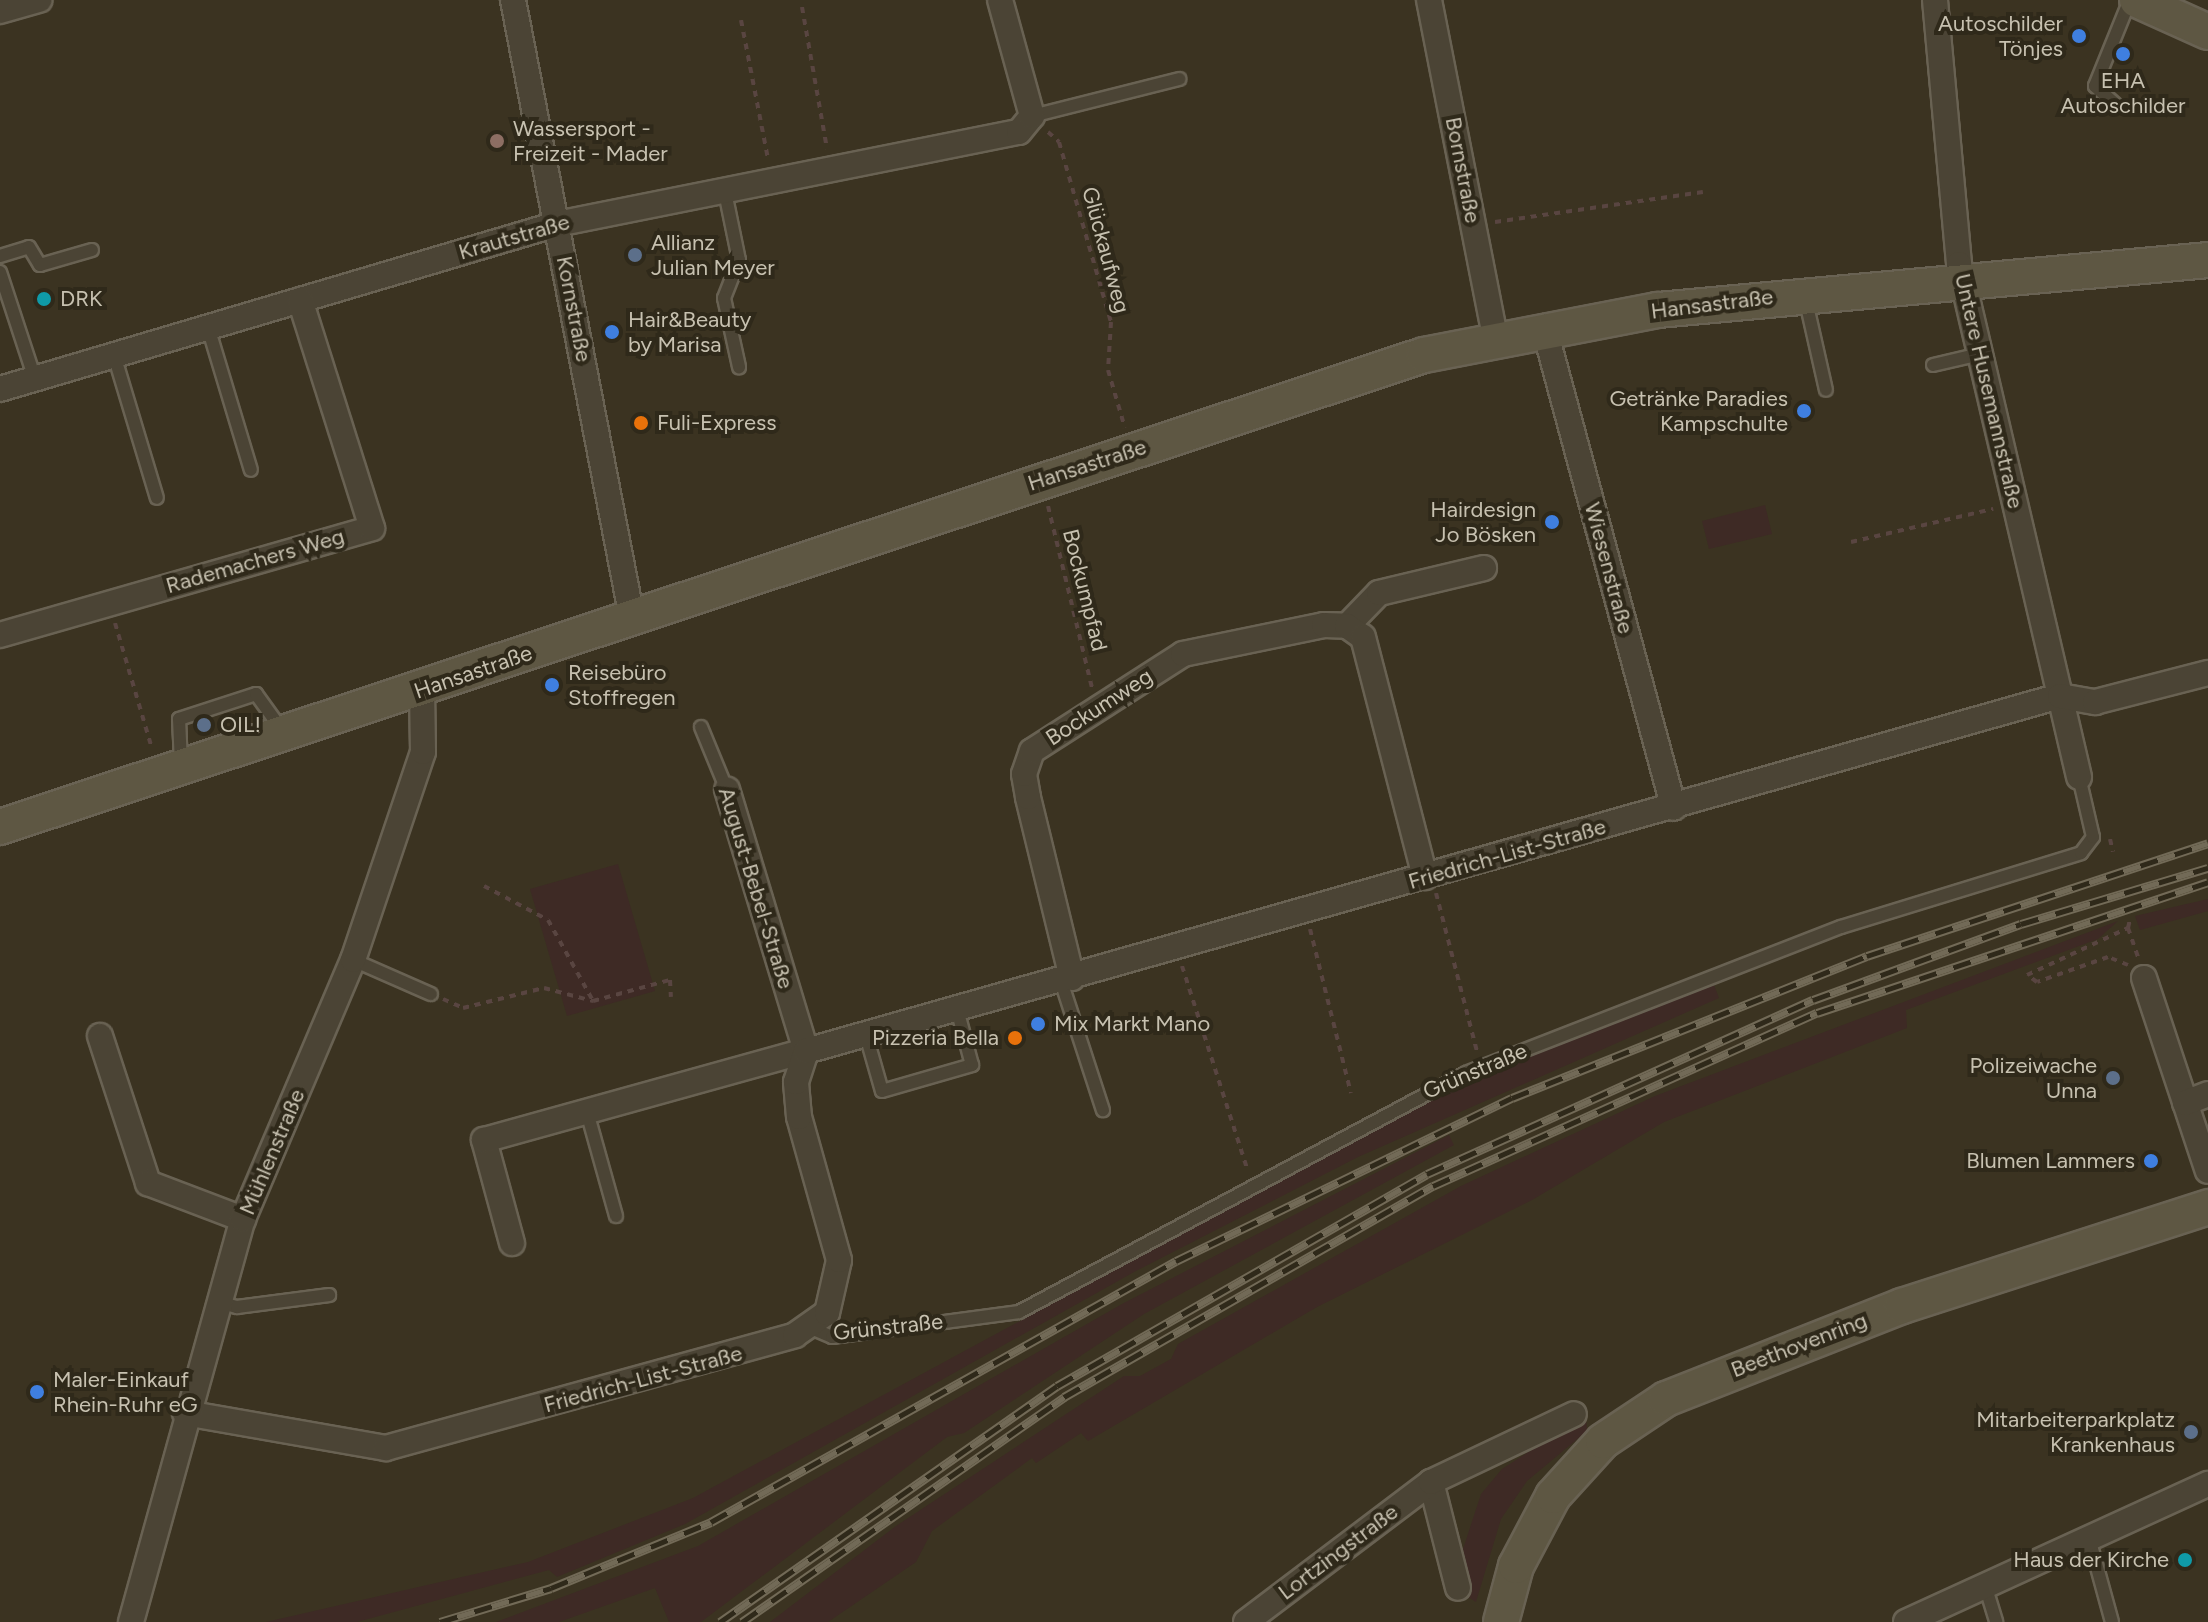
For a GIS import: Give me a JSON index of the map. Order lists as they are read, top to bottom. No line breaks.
{"streets":{"main road":["Hansastraße","Beethovenring"],"street":["Bornstraße","Krautstraße","Kornstraße","Untere Husemannstraße","Rademachers Weg","Wiesenstraße","Bockumweg","Friedrich-List-Straße","August-Bebel-Straße","Mühlenstraße","Lortzingstraße"],"lane":["Grünstraße"],"path":["Glückaufweg","Bockumpfad"]},"crossings":[["Bornstraße","Hansastraße"],["Krautstraße","Glückaufweg"],["Krautstraße","Kornstraße"],["Krautstraße","Rademachers Weg"],["Glückaufweg","Hansastraße"],["Hansastraße","Kornstraße"],["Hansastraße","Untere Husemannstraße"],["Hansastraße","Wiesenstraße"],["Hansastraße","Bockumpfad"],["Hansastraße","Mühlenstraße"],["Untere Husemannstraße","Friedrich-List-Straße"],["Untere Husemannstraße","Grünstraße"],["Wiesenstraße","Friedrich-List-Straße"],["Bockumpfad","Bockumweg"],["Bockumweg","Friedrich-List-Straße"],["Friedrich-List-Straße","August-Bebel-Straße"],["Friedrich-List-Straße","Grünstraße"],["Friedrich-List-Straße","Mühlenstraße"]],"places":["Autoschilder Tönjes","EHA Autoschilder","Wassersport - Freizeit - Mader","Allianz Julian Meyer","DRK","Hair&Beauty by Marisa","Getränke Paradies Kampschulte","Fuli-Express","Hairdesign Jo Bösken","Reisebüro Stoffregen","OIL!","Mix Markt Mano","Pizzeria Bella","Polizeiwache Unna","Blumen Lammers","Maler-Einkauf Rhein-Ruhr eG","Mitarbeiterparkplatz Krankenhaus","Haus der Kirche"]}
